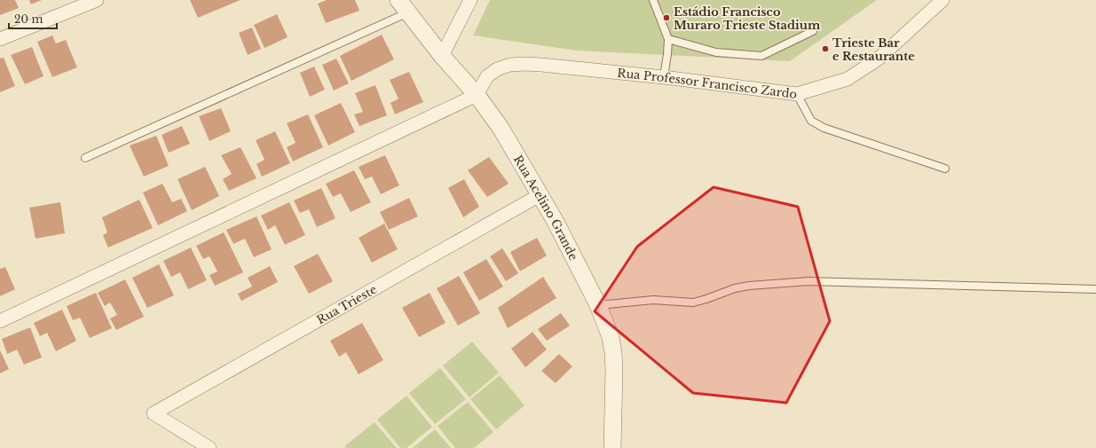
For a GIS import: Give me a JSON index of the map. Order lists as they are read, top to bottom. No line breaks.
{"streets":{"street":["Rua Professor Francisco Zardo","Rua Acelino Grande","Rua Trieste"]},"crossings":[["Rua Professor Francisco Zardo","Rua Acelino Grande"],["Rua Acelino Grande","Rua Trieste"]],"places":["Estádio Francisco Muraro Trieste Stadium","Trieste Bar e Restaurante"],"scale_bar":"20 m"}
